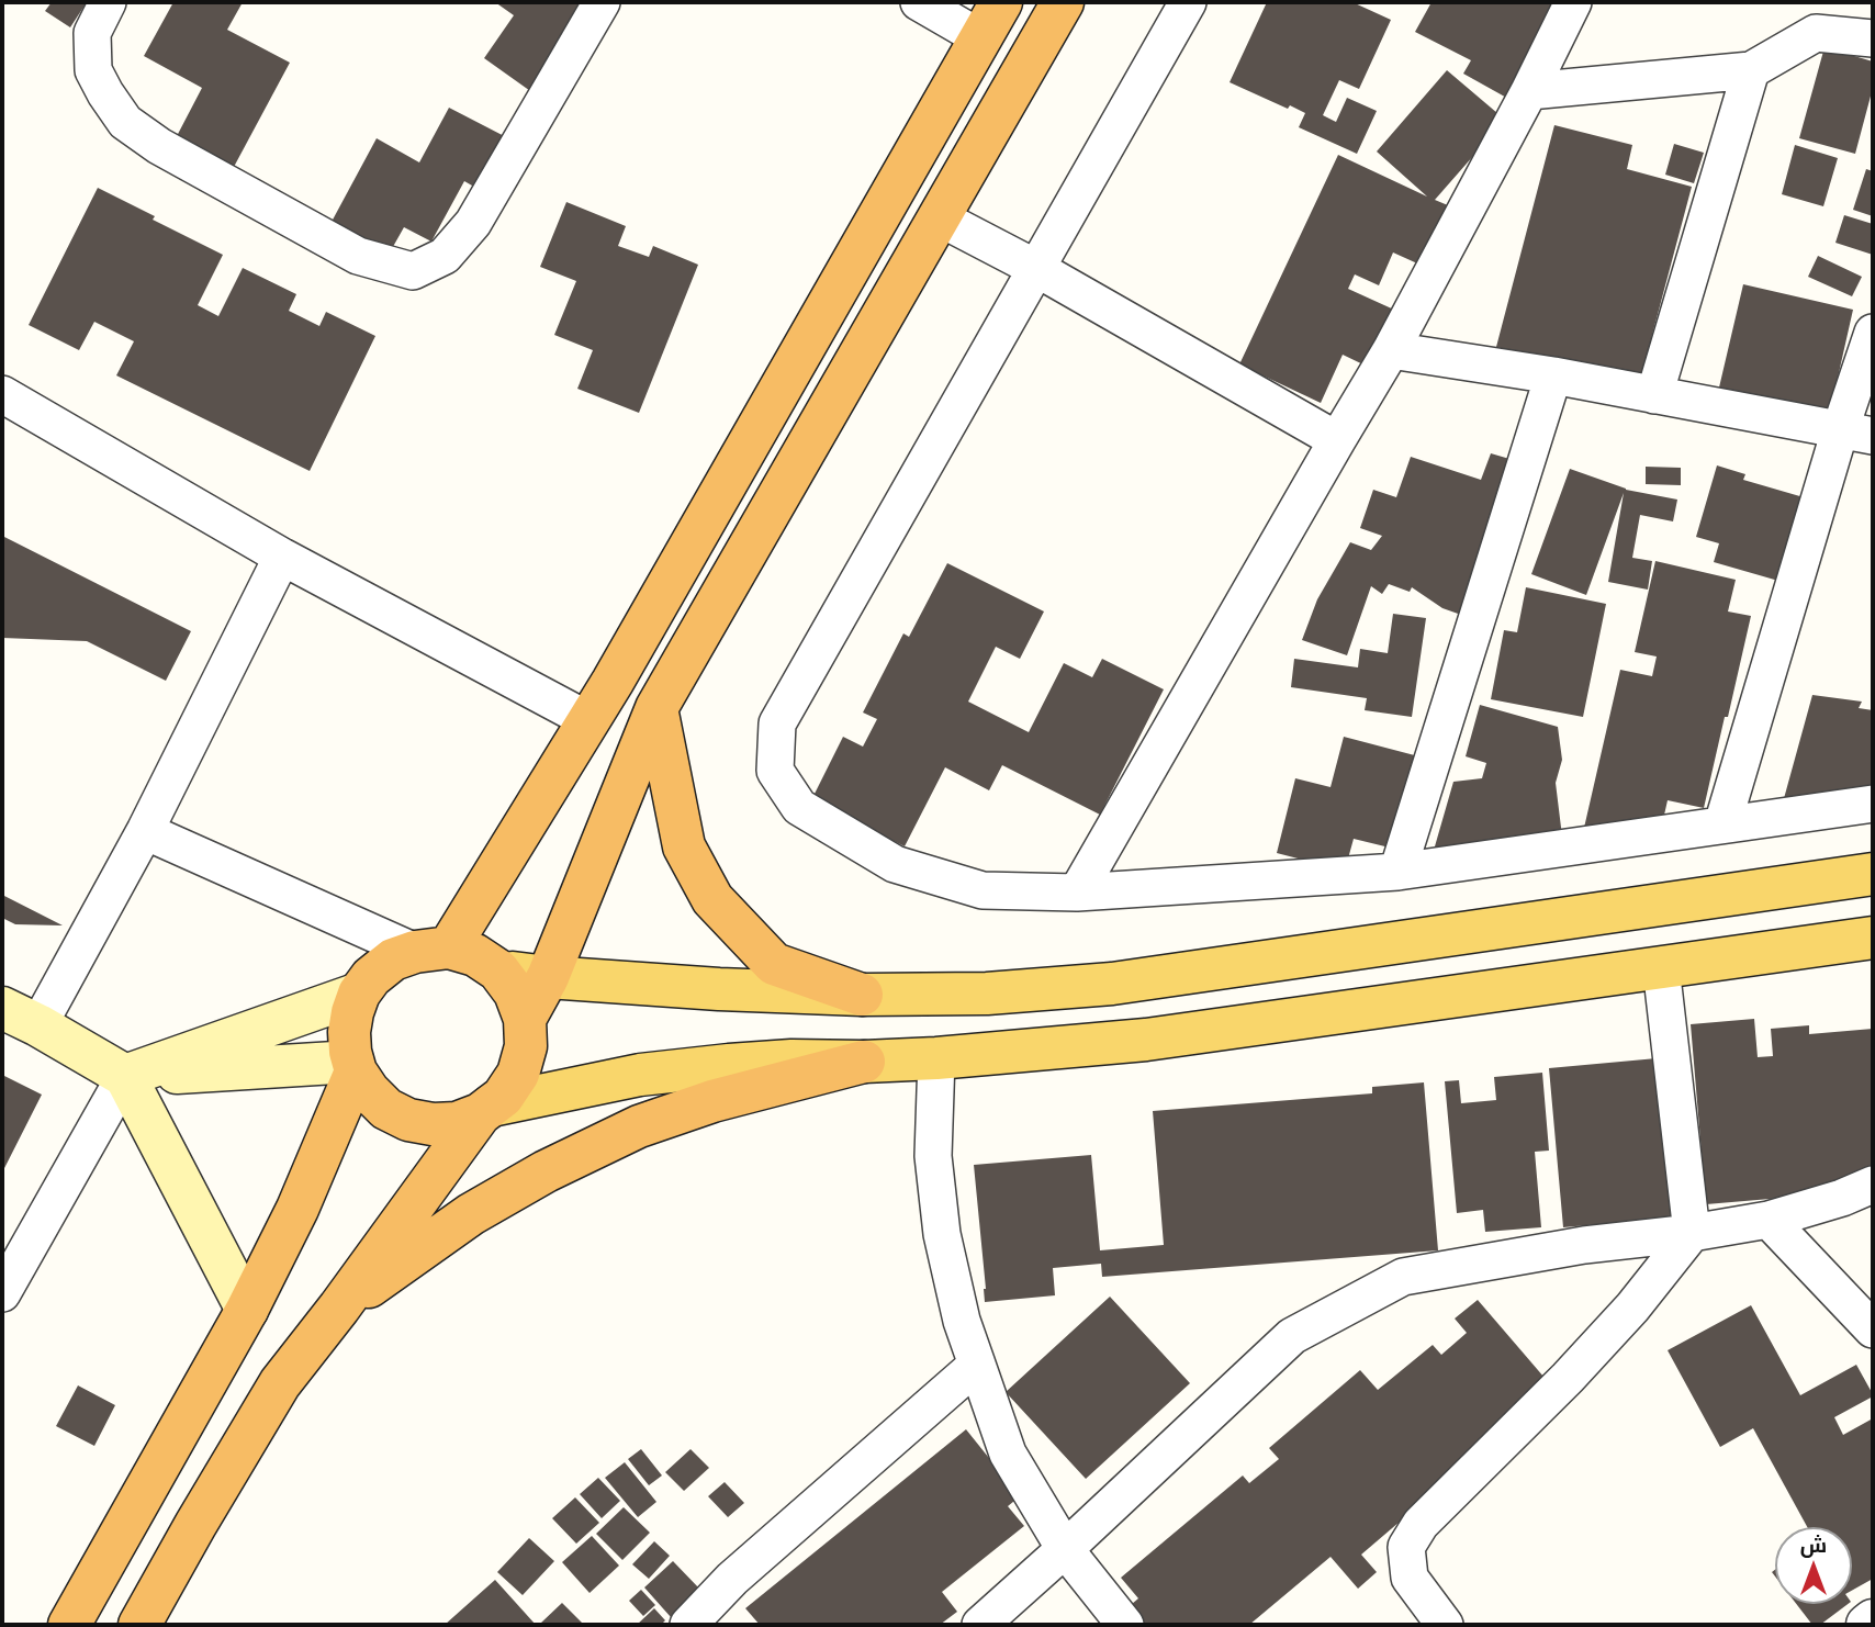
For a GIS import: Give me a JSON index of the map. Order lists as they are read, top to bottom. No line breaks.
{"north":"top"}
